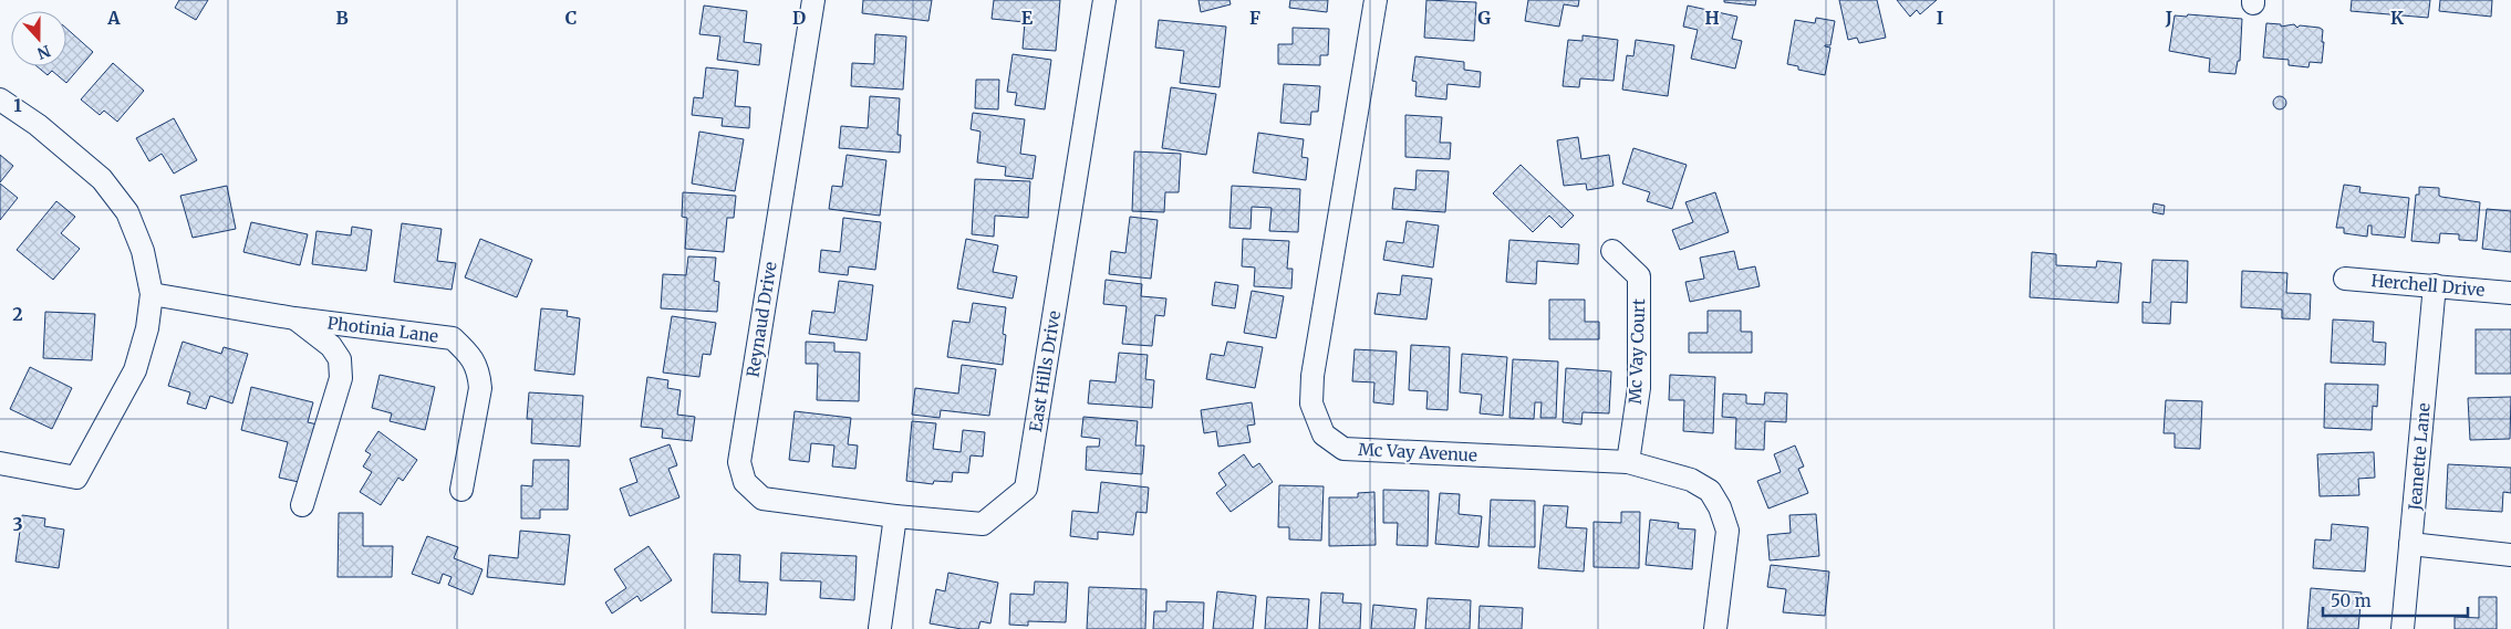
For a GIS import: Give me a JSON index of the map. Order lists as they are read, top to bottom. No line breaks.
{"streets":{"street":["Herchell Drive","Reynaud Drive","Photinia Lane","Mc Vay Court","East Hills Drive","Mc Vay Avenue","Jeanette Lane"]},"crossings":[["Herchell Drive","Jeanette Lane"],["Reynaud Drive","East Hills Drive"],["Mc Vay Court","Mc Vay Avenue"]],"scale_bar":"50 m","north":"bottom","grid":{"columns":["A","B","C","D","E","F","G","H","I","J","K"],"rows":["1","2","3"]}}
